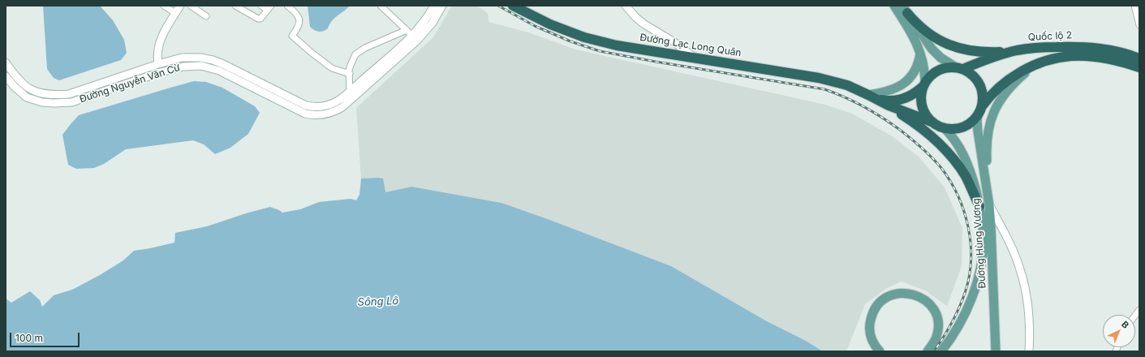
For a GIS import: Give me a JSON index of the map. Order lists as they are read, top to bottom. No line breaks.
{"streets":{"highway":["Quốc lộ 2","Đường Lạc Long Quân"],"main road":["Đường Nguyễn Văn Cừ","Đường Hùng Vương"]},"crossings":[["Quốc lộ 2","Đường Lạc Long Quân"],["Quốc lộ 2","Đường Hùng Vương"],["Đường Lạc Long Quân","Đường Hùng Vương"]],"water":["Sông Lô"],"scale_bar":"100 m","north":"top right"}
